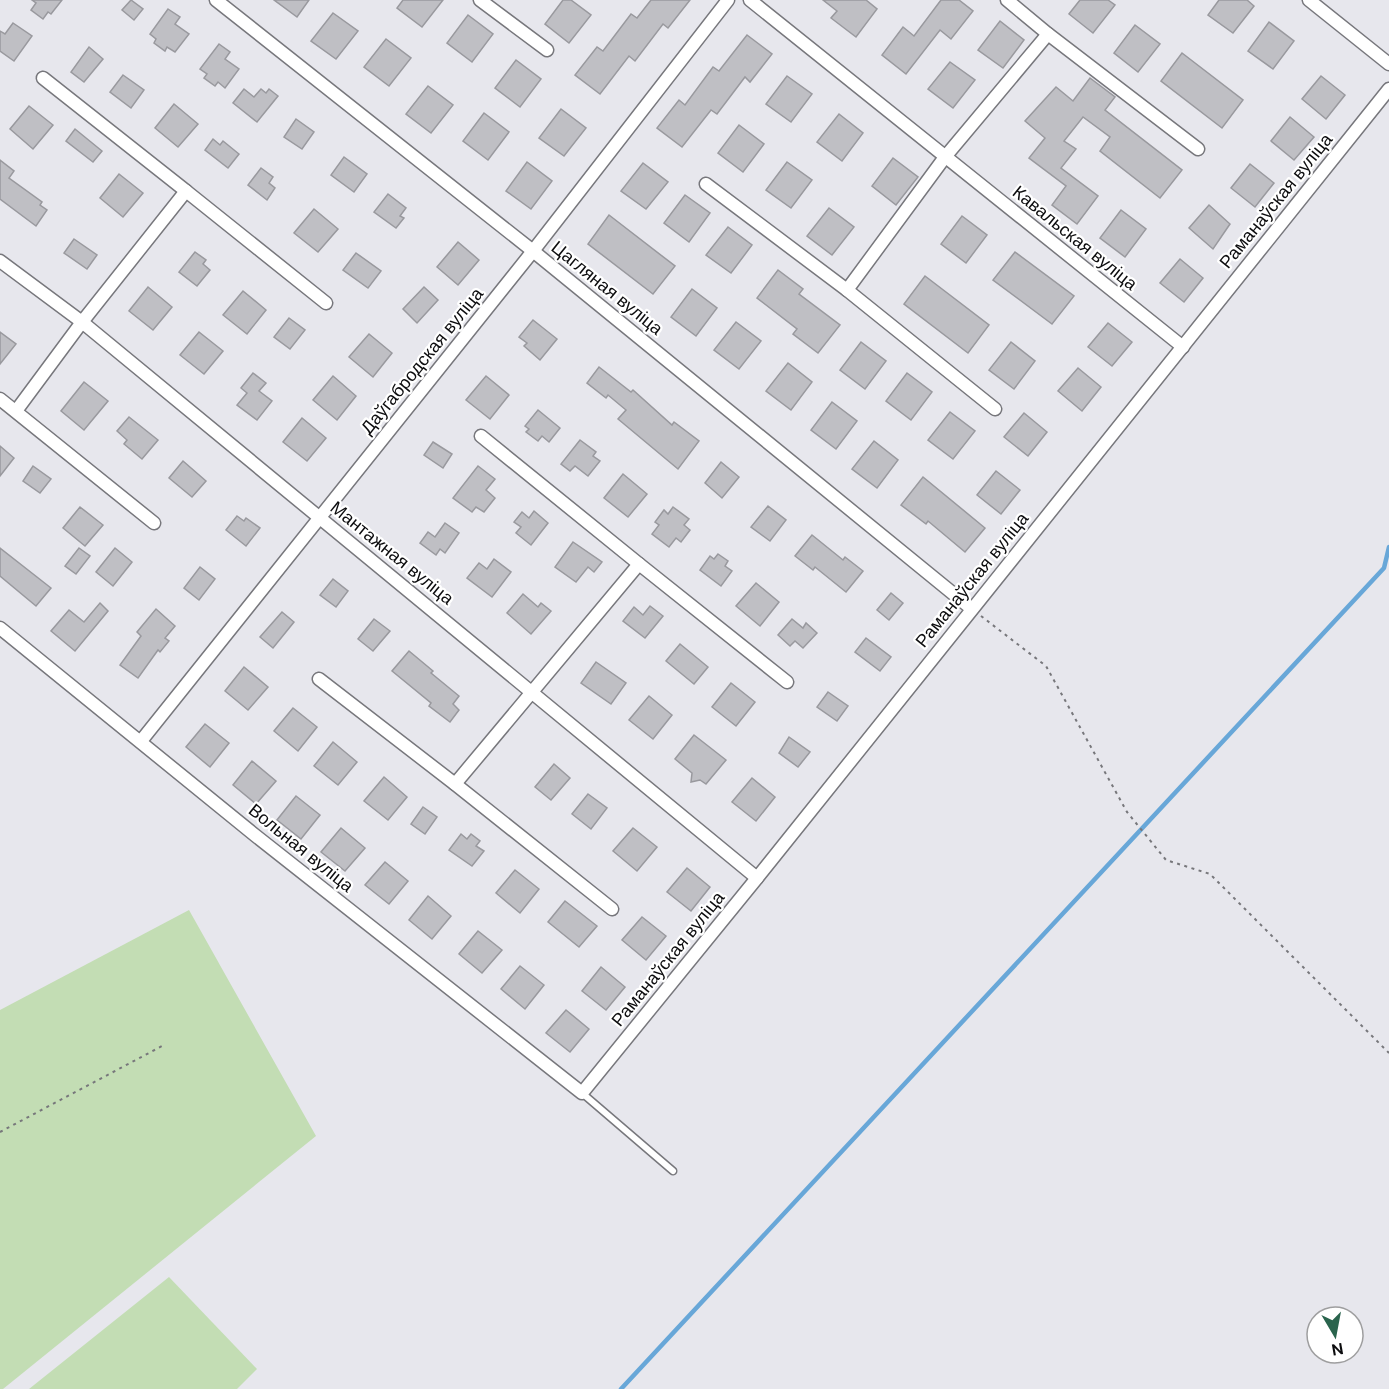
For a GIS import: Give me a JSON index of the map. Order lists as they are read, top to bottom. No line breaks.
{"streets":{"street":["Раманаўская вуліца","Кавальская вуліца","Цагляная вуліца","Даўгабродская вуліца","Мантажная вуліца","Вольная вуліца"]},"crossings":[["Раманаўская вуліца","Кавальская вуліца"],["Раманаўская вуліца","Цагляная вуліца"],["Раманаўская вуліца","Мантажная вуліца"],["Раманаўская вуліца","Вольная вуліца"],["Цагляная вуліца","Даўгабродская вуліца"],["Даўгабродская вуліца","Мантажная вуліца"],["Даўгабродская вуліца","Вольная вуліца"]],"north":"bottom"}
